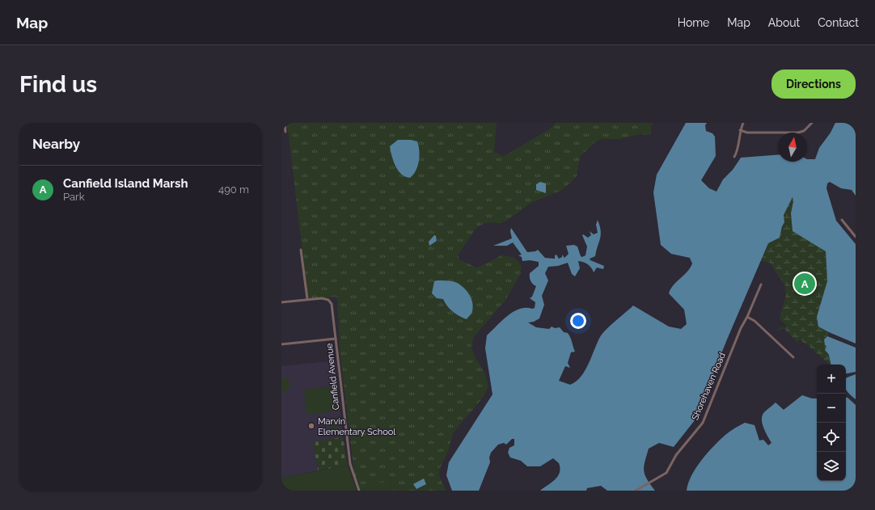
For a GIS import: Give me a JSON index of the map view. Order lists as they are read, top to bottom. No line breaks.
{"streets":{"street":["Canfield Avenue","Shorehaven Road"]},"places":["Marvin Elementary School"],"north":"top","page":{"header":"Map","nav":["Home","Map","About","Contact"],"buttons":"Directions","title":"Find us","heading":"Nearby","list":[{"mark":"A","name":"Canfield Island Marsh","note":"Park","value":"490 m"}],"pins":"A","map_buttons":["+","−"]}}
